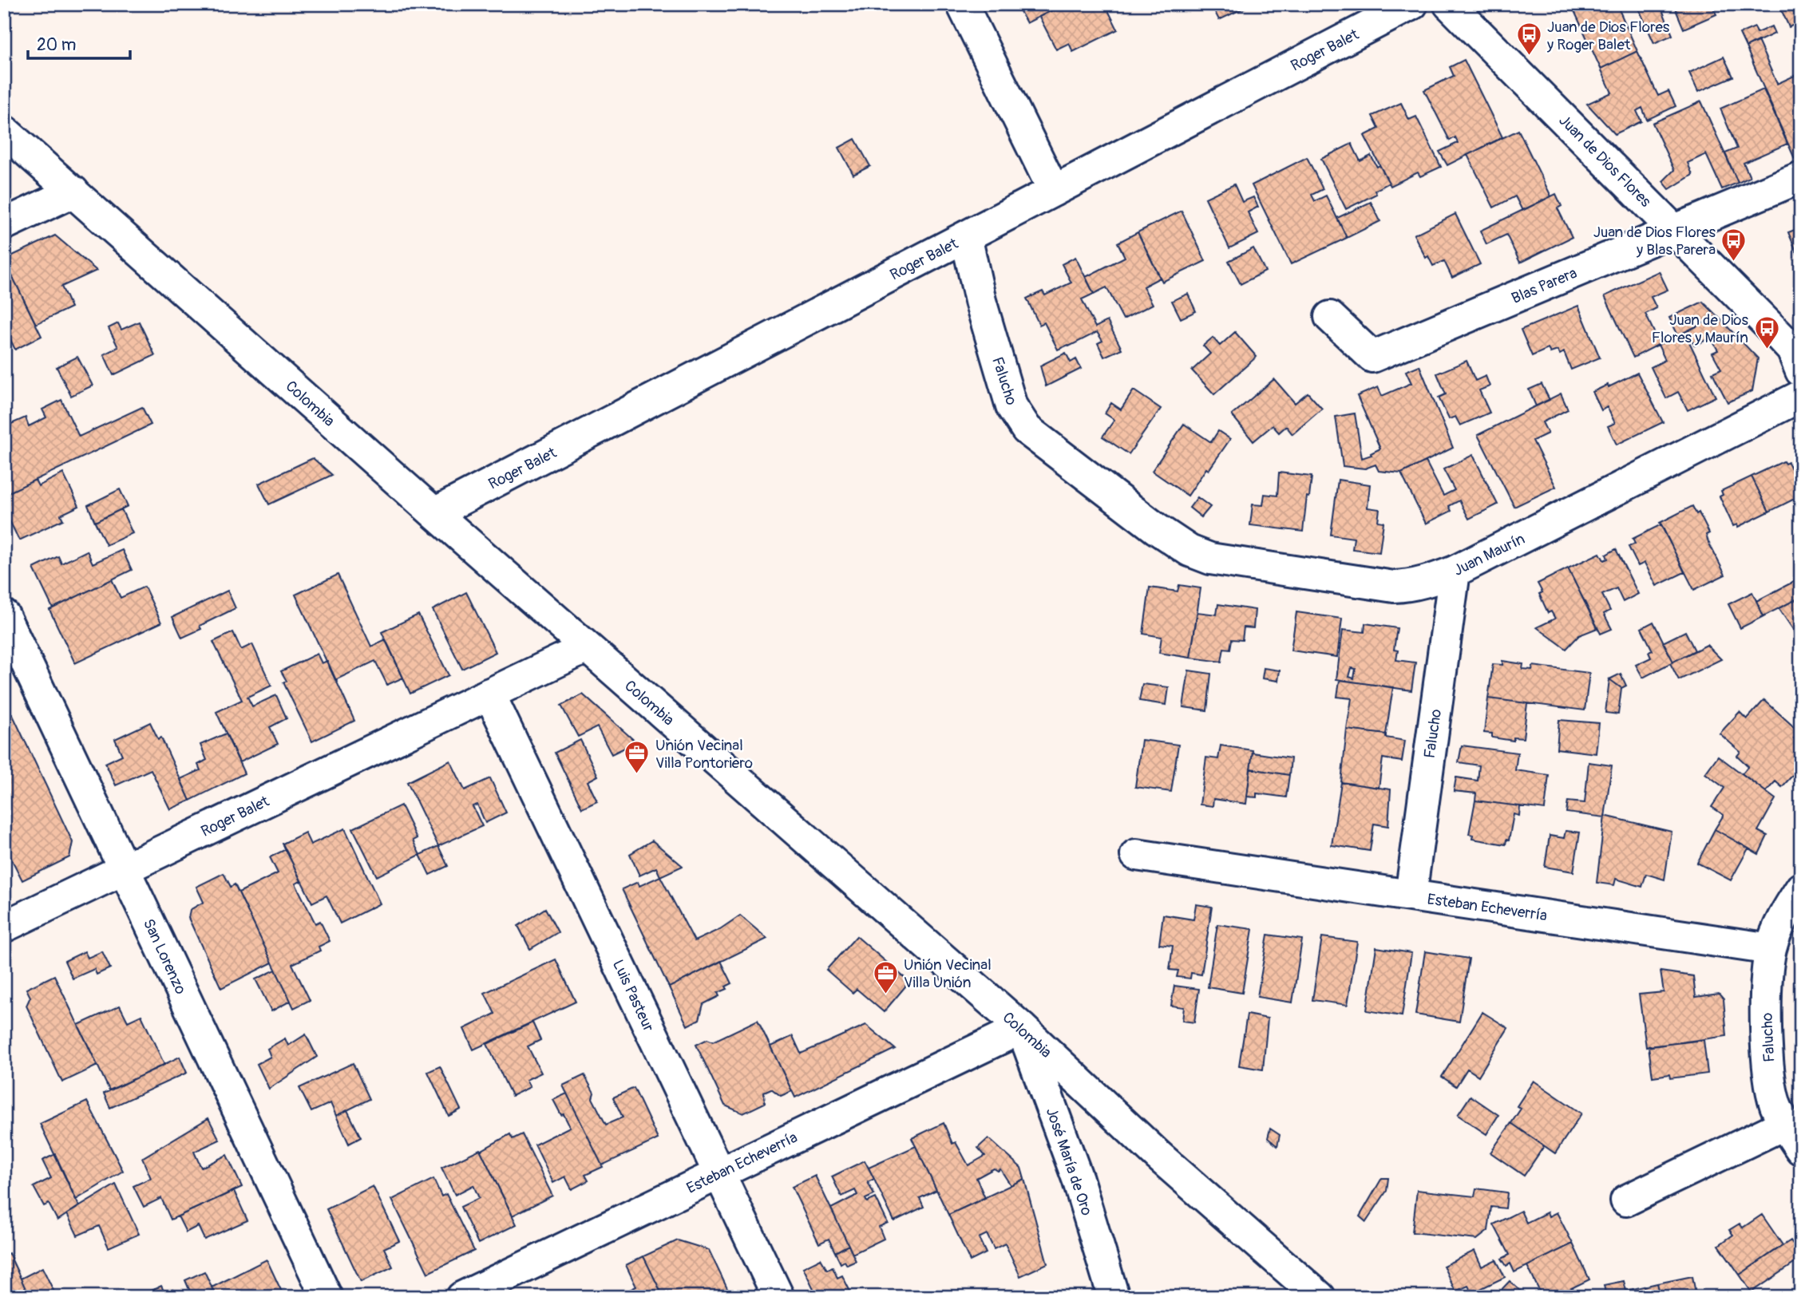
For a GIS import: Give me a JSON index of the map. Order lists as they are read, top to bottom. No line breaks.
{"streets":{"street":["Roger Balet","Juan de Dios Flores","Blas Parera","Falucho","Colombia","Juan Maurín","Esteban Echeverría","San Lorenzo","Luis Pasteur","José María de Oro"]},"crossings":[["Roger Balet","Falucho"],["Roger Balet","Colombia"],["Roger Balet","San Lorenzo"],["Roger Balet","Luis Pasteur"],["Juan de Dios Flores","Blas Parera"],["Falucho","Juan Maurín"],["Falucho","Esteban Echeverría"],["Colombia","Esteban Echeverría"],["Colombia","José María de Oro"],["Esteban Echeverría","Luis Pasteur"],["Esteban Echeverría","José María de Oro"]],"places":{"bus stop":["Juan de Dios Flores y Roger Balet","Juan de Dios Flores y Blas Parera","Juan de Dios Flores y Maurín"],"office":["Unión Vecinal Villa Pontoriero","Unión Vecinal Villa Unión"]},"scale_bar":"20 m"}
